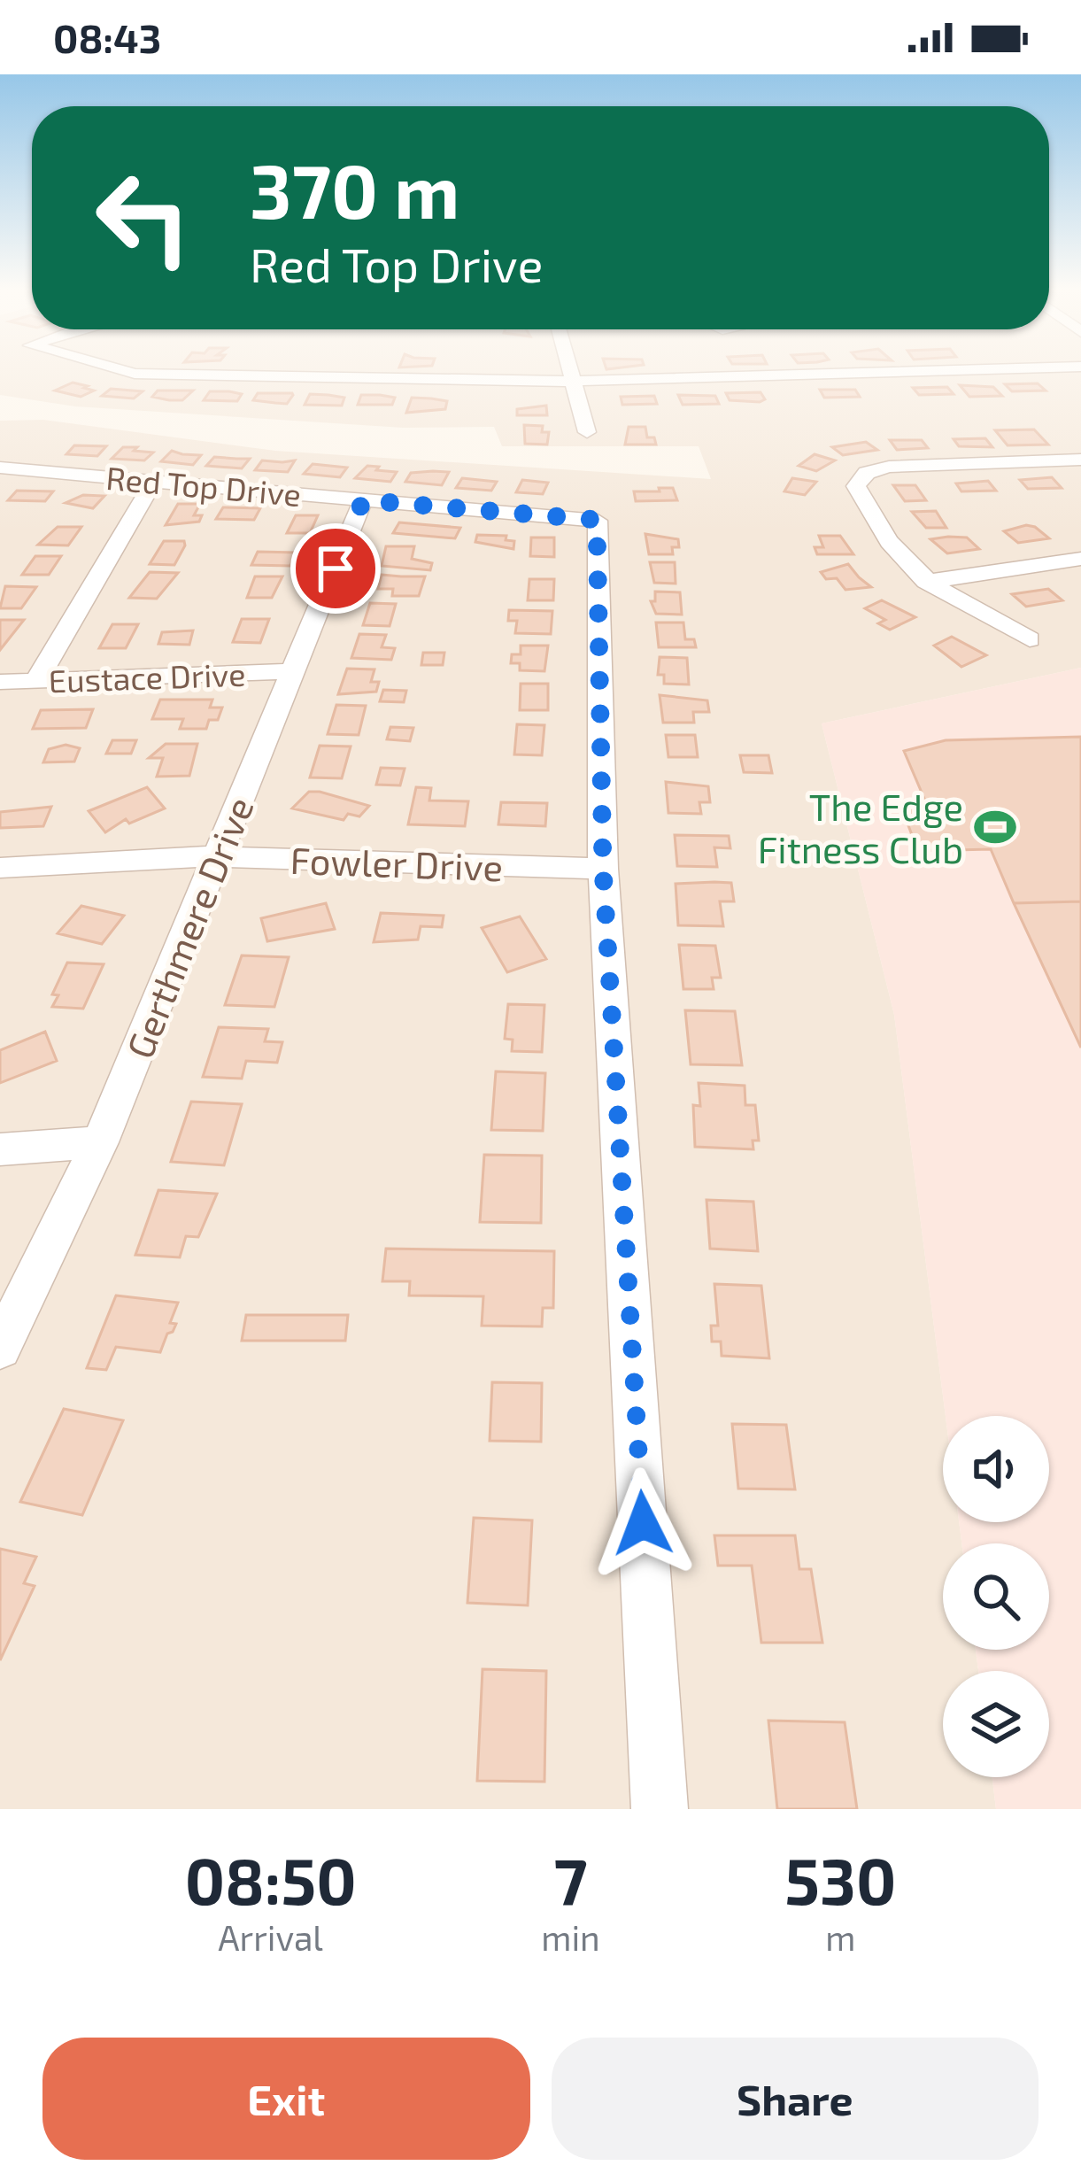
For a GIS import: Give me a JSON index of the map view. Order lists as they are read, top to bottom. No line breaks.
{"streets":{"street":["Red Top Drive","Eustace Drive","Fowler Drive","Gerthmere Drive"]},"crossings":[["Red Top Drive","Fowler Drive"],["Red Top Drive","Gerthmere Drive"],["Eustace Drive","Gerthmere Drive"],["Fowler Drive","Gerthmere Drive"]],"places":{"sports":["The Edge Fitness Club"]},"page":{"status":"08:43","turn":["370 m","Red Top Drive"],"eta":["08:50","Arrival","7","min","530","m"],"buttons":["Exit","Share"]}}
